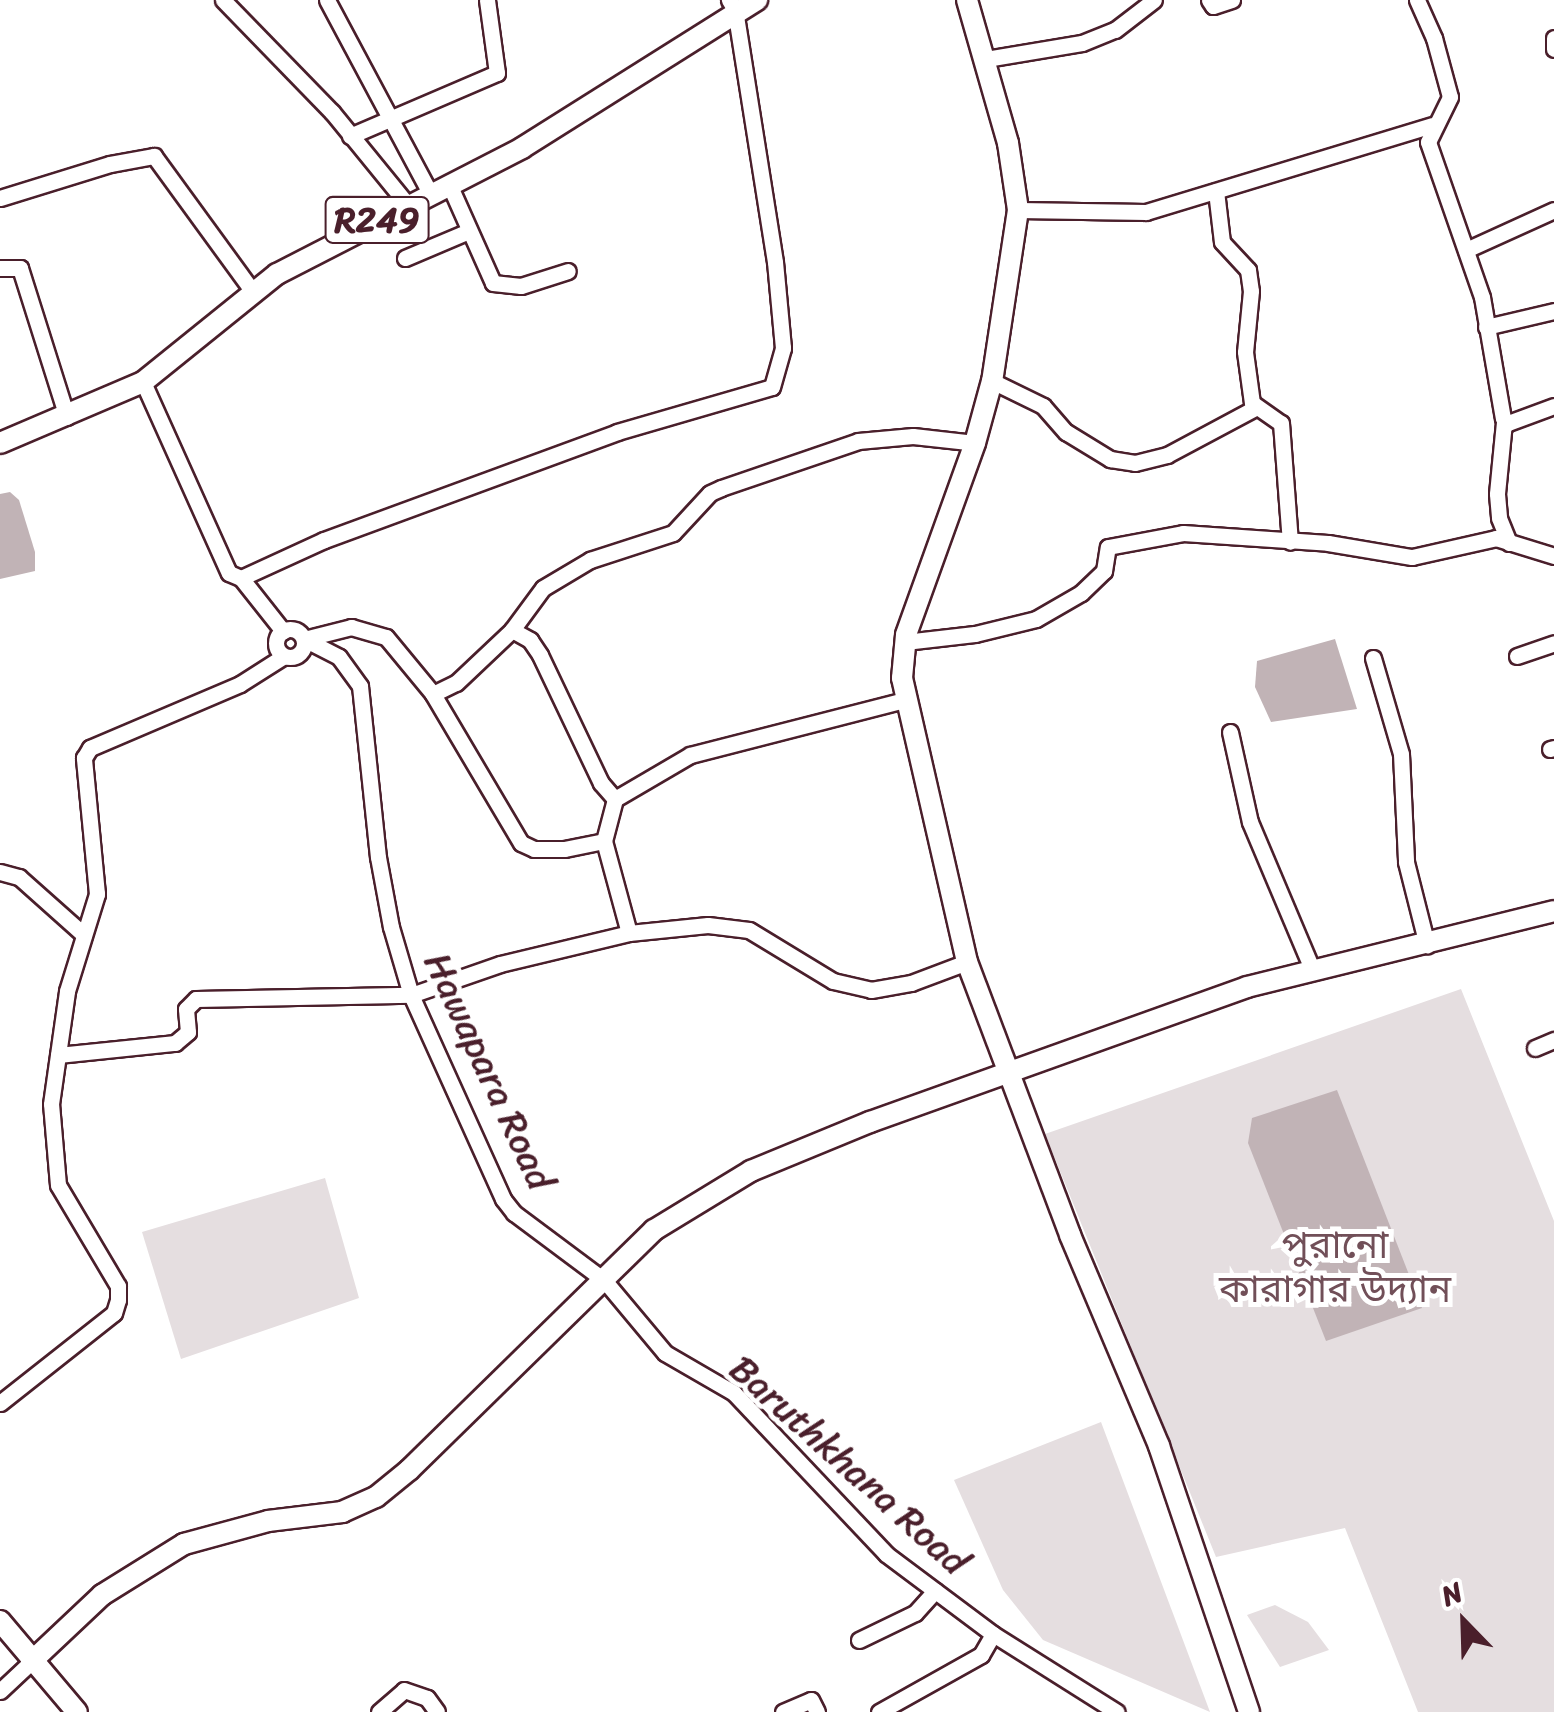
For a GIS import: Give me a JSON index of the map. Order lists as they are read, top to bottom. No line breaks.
{"streets":{"main road":["R249"],"street":["Hawapara Road","Baruthkhana Road"]},"crossings":[["Hawapara Road","Baruthkhana Road"]],"parks":["পুরানো কারাগার উদ্যান"],"north":"top left"}
